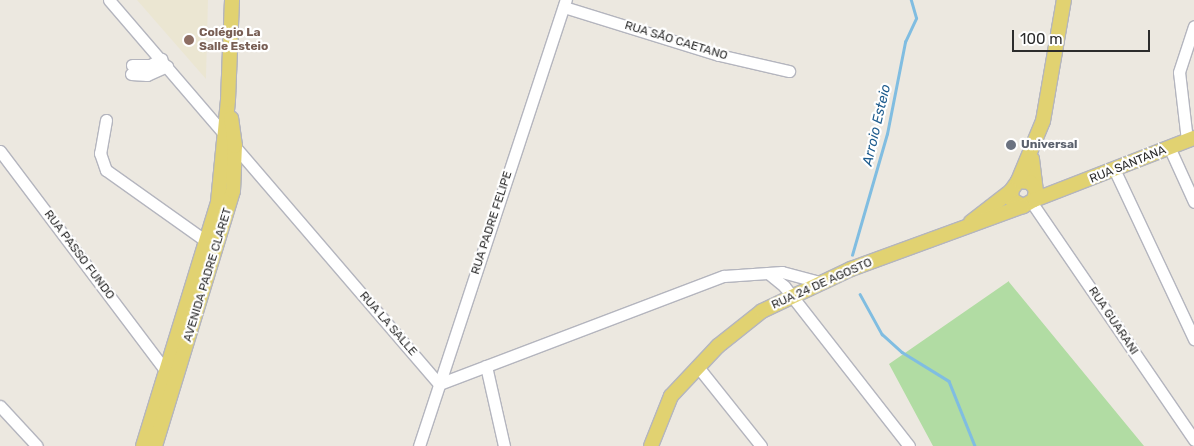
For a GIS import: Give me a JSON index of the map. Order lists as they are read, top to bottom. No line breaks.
{"streets":{"main road":["RUA SANTANA","AVENIDA PADRE CLARET","RUA 24 DE AGOSTO"],"street":["RUA SÃO CAETANO","RUA PADRE FELIPE","RUA PASSO FUNDO","RUA GUARANI","RUA LA SALLE"]},"crossings":[["RUA SÃO CAETANO","RUA PADRE FELIPE"],["RUA SANTANA","RUA 24 DE AGOSTO"],["RUA SANTANA","RUA GUARANI"],["RUA PADRE FELIPE","RUA LA SALLE"],["RUA PASSO FUNDO","AVENIDA PADRE CLARET"],["AVENIDA PADRE CLARET","RUA LA SALLE"],["RUA 24 DE AGOSTO","RUA GUARANI"]],"water":["Arroio Esteio"],"places":["Colégio La Salle Esteio","Universal"],"scale_bar":"100 m"}
